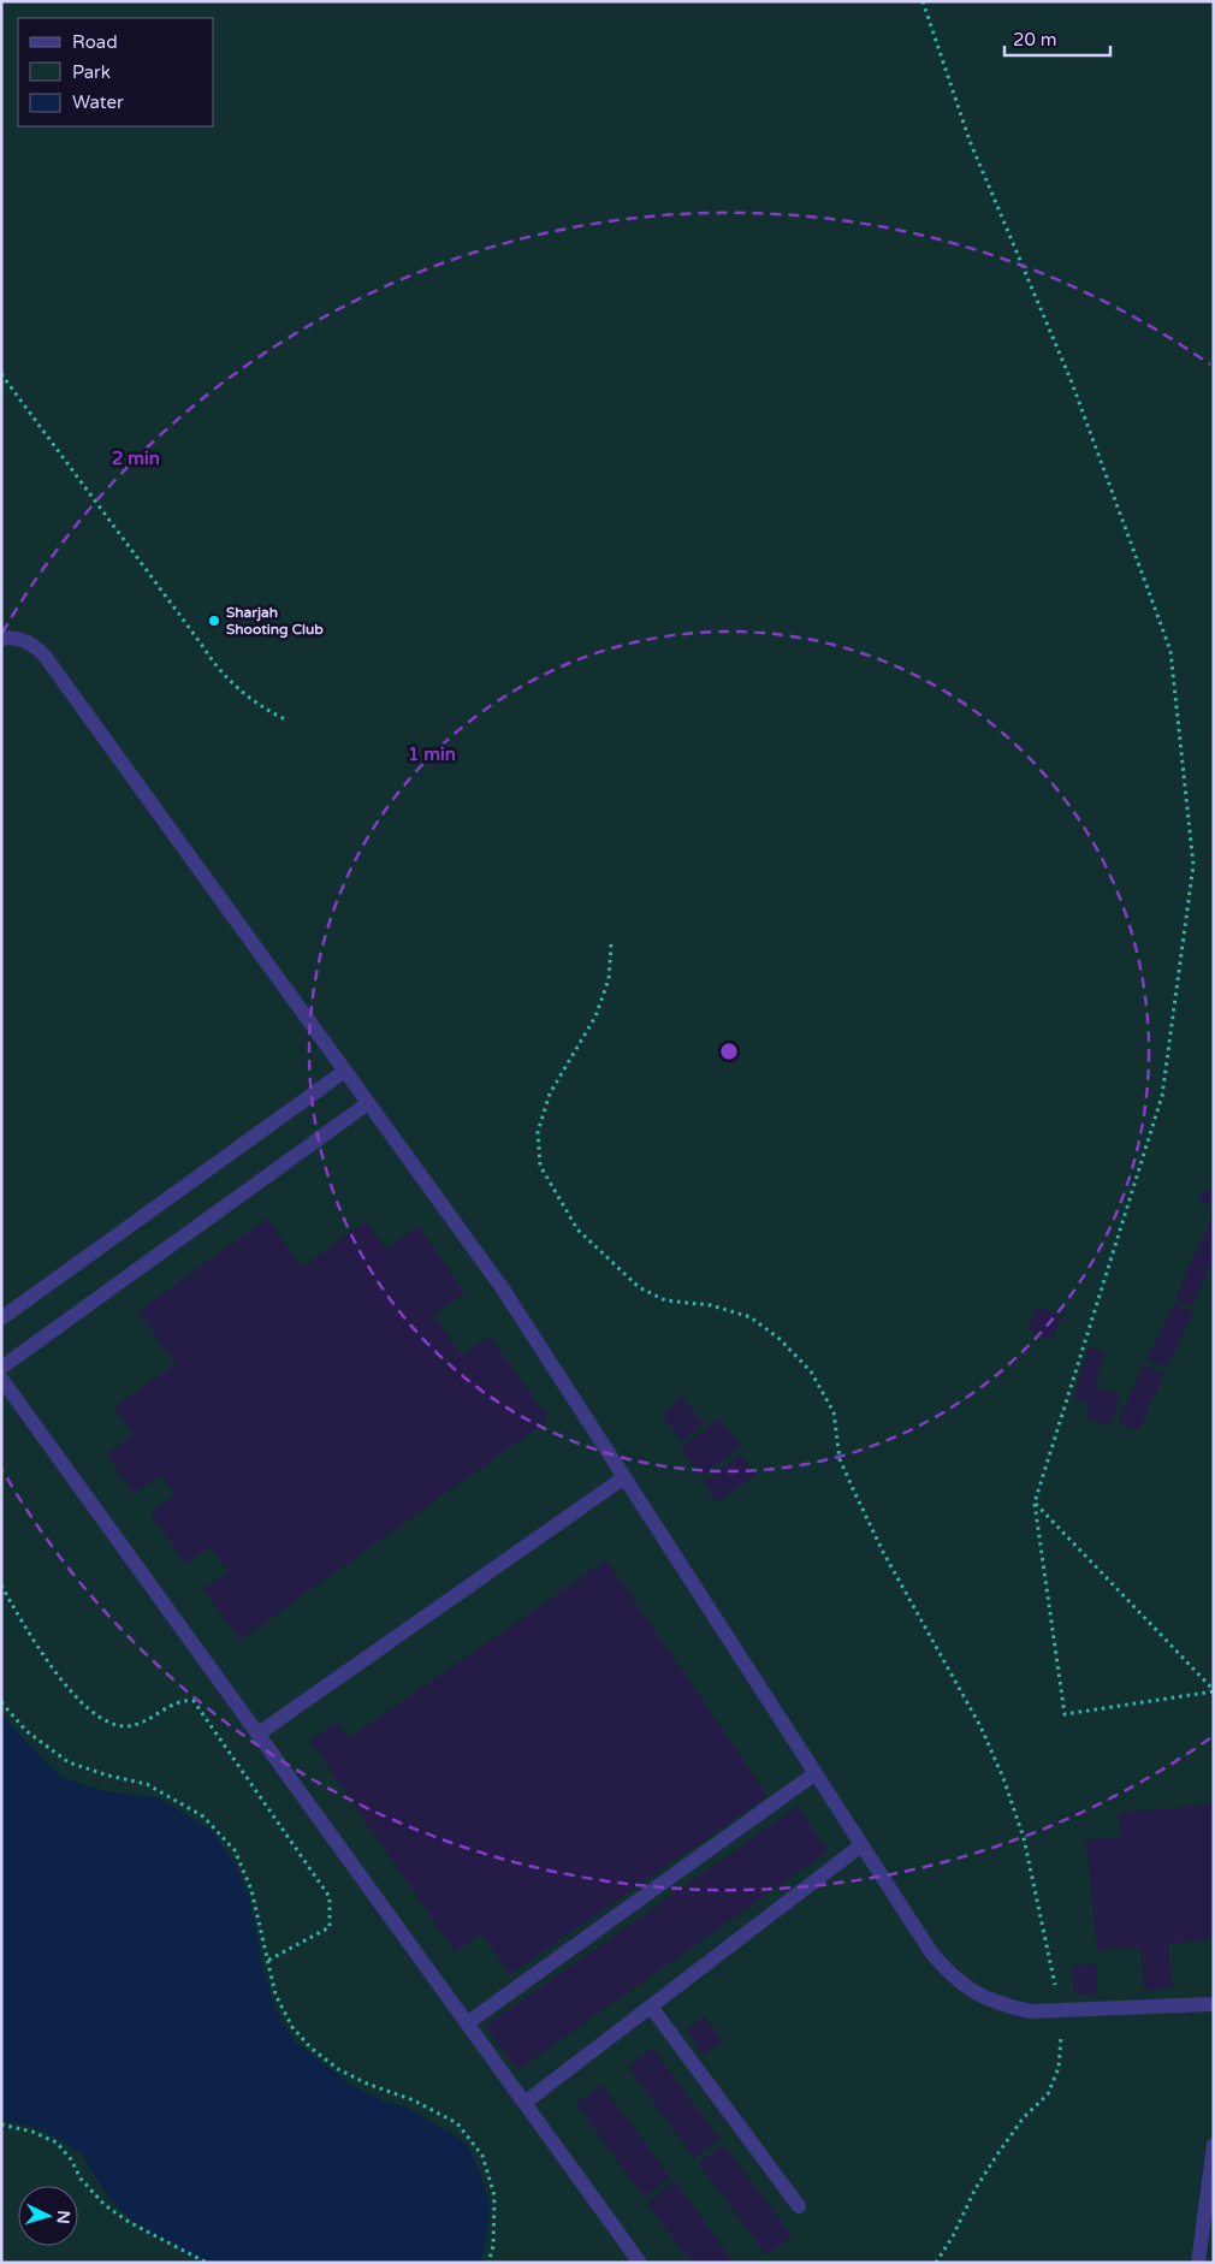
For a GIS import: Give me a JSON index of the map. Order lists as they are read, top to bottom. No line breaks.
{"places":["Sharjah Shooting Club"],"legend":["Road","Park","Water"],"scale_bar":"20 m","north":"right","rings":["2 min","1 min"]}
